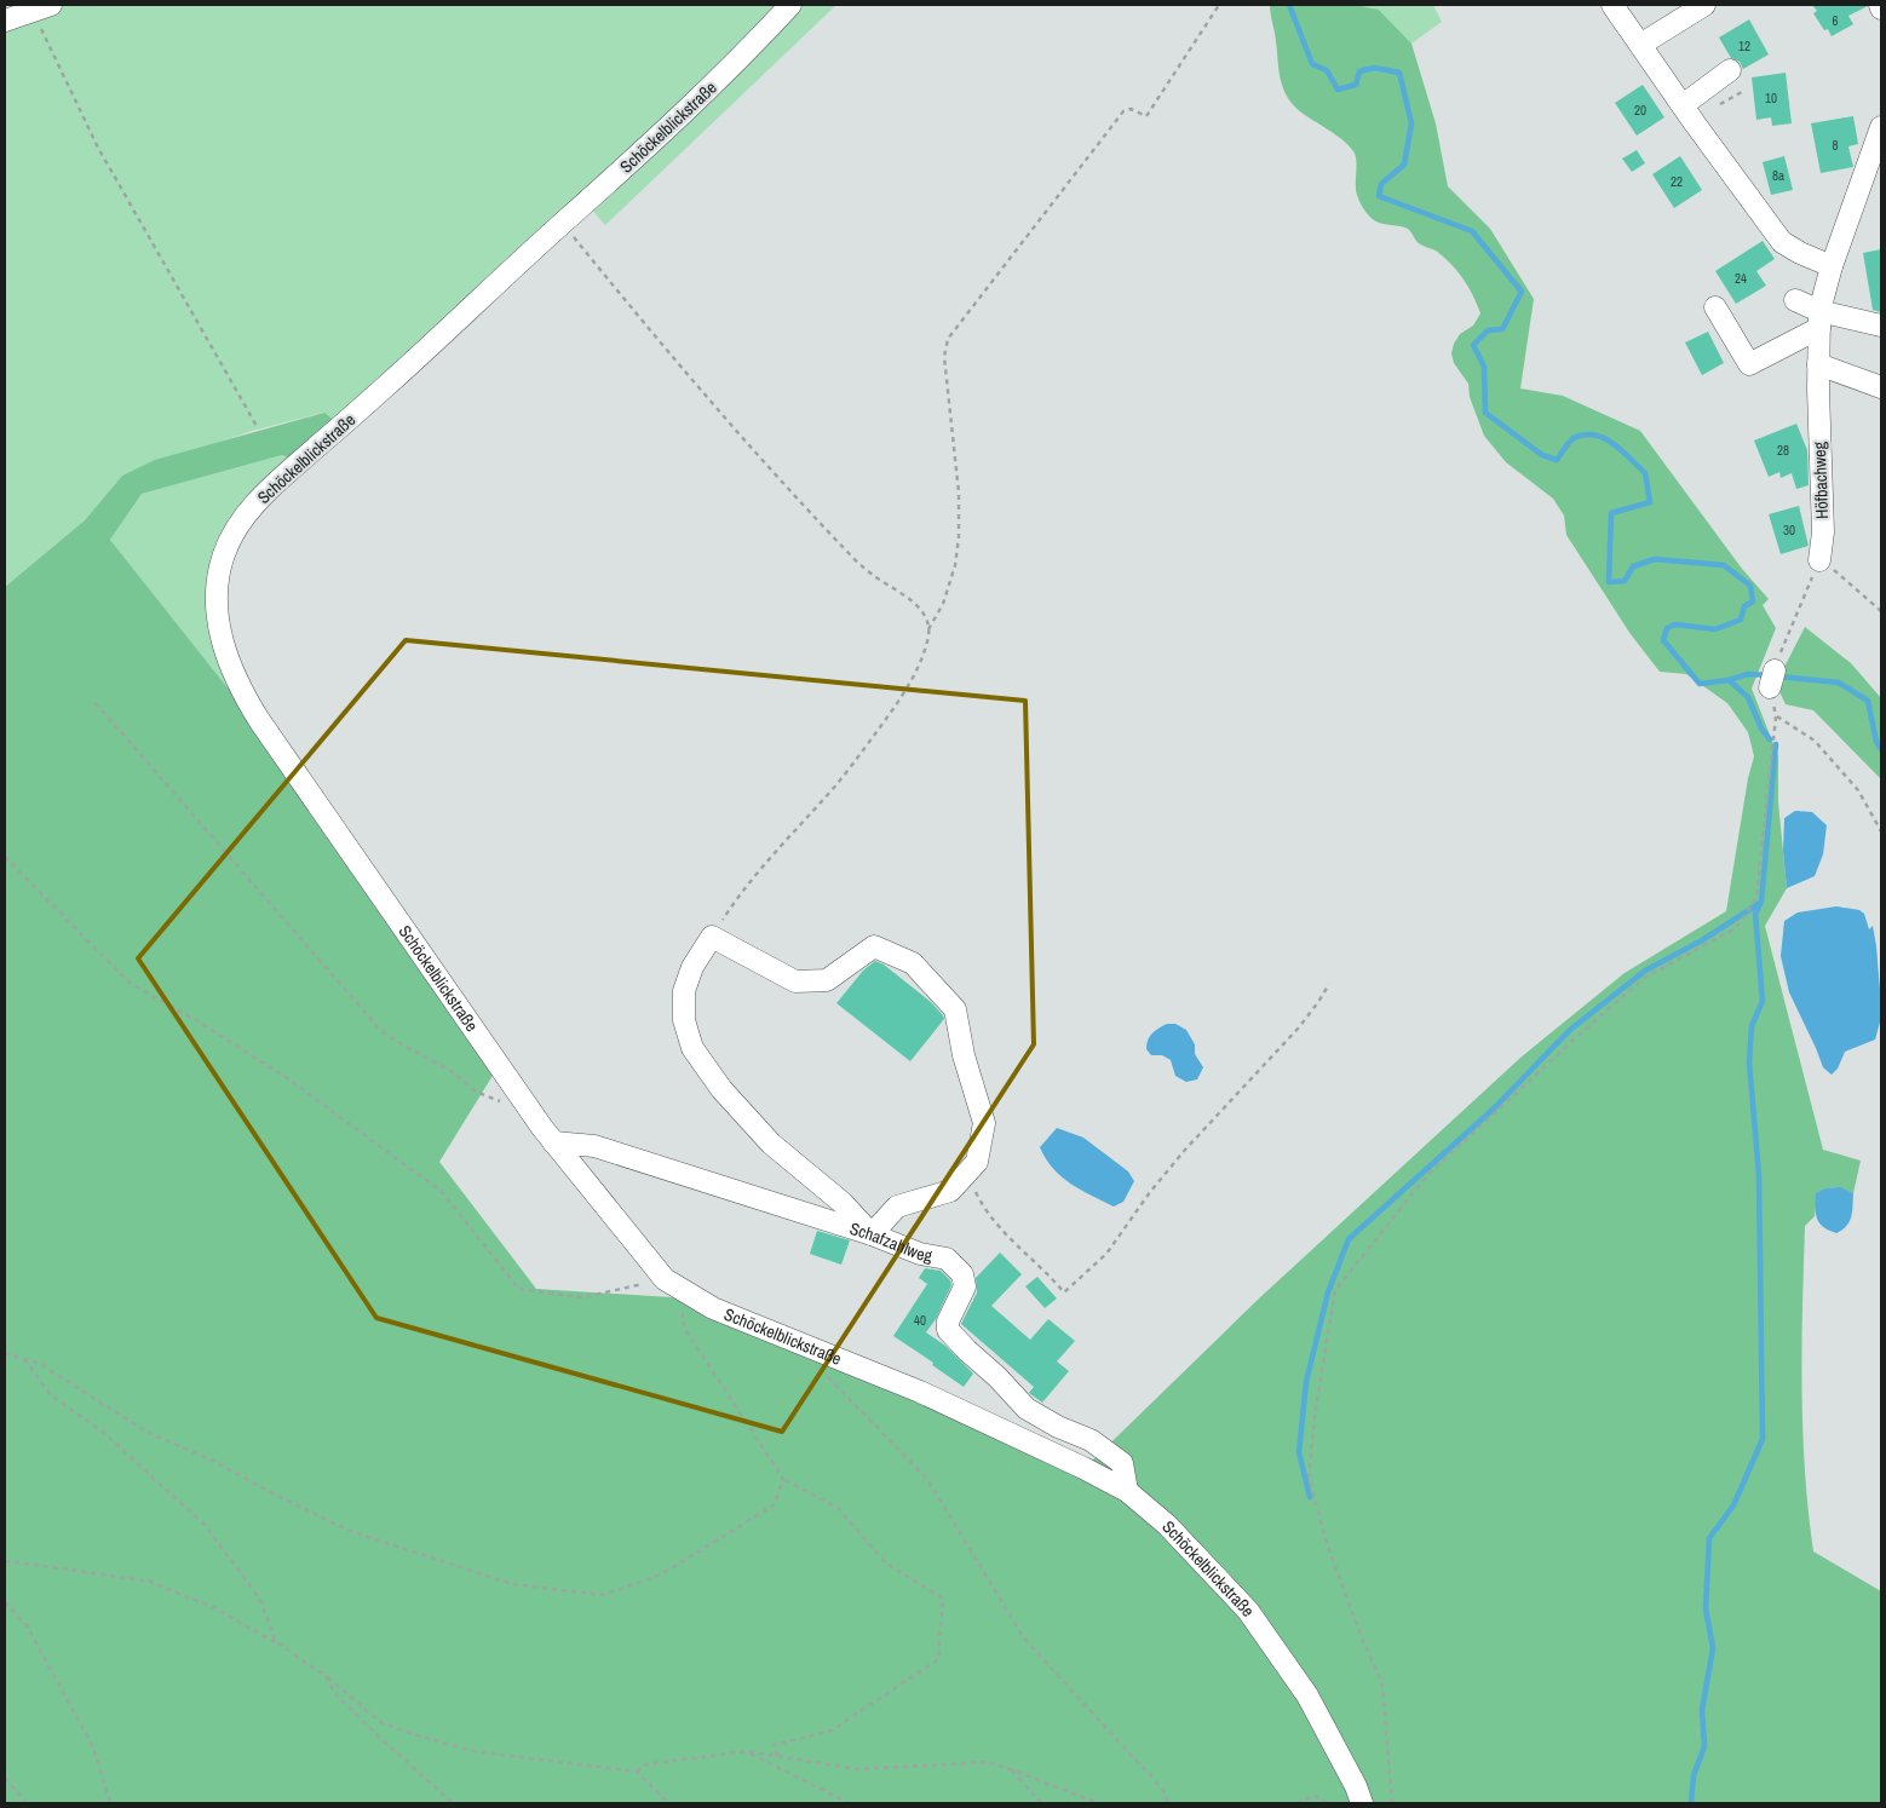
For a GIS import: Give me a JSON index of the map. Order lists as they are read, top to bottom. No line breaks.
{"streets":{"street":["Schöckelblickstraße","Höfbachweg","Schafzahlweg"]},"crossings":[["Schöckelblickstraße","Schafzahlweg"]],"house_numbers":["6","12","10","20","8","8a","22","24","28","30","40"]}
